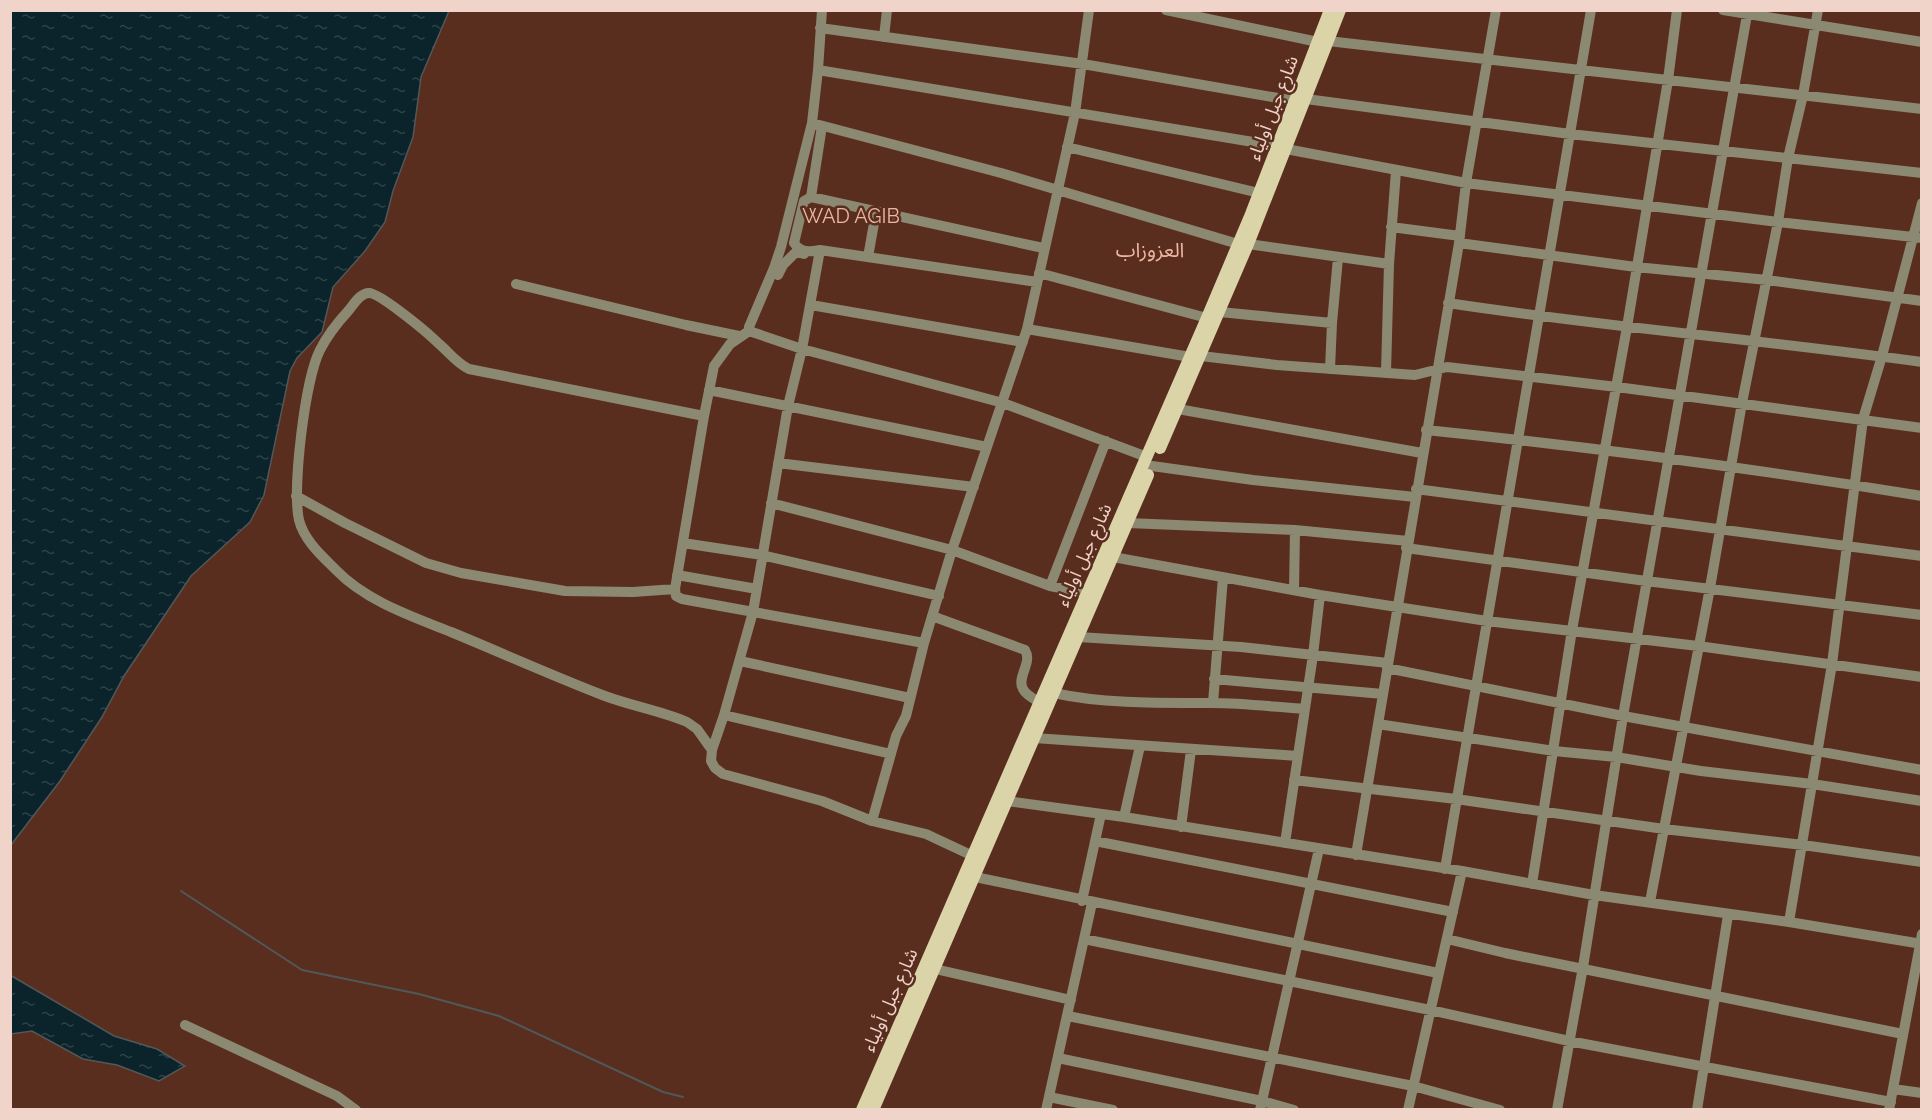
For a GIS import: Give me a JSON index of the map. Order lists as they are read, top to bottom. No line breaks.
{"streets":{"main road":["شارع جبل أولياء"]},"districts":["WAD AGIB","العزوزاب"]}
